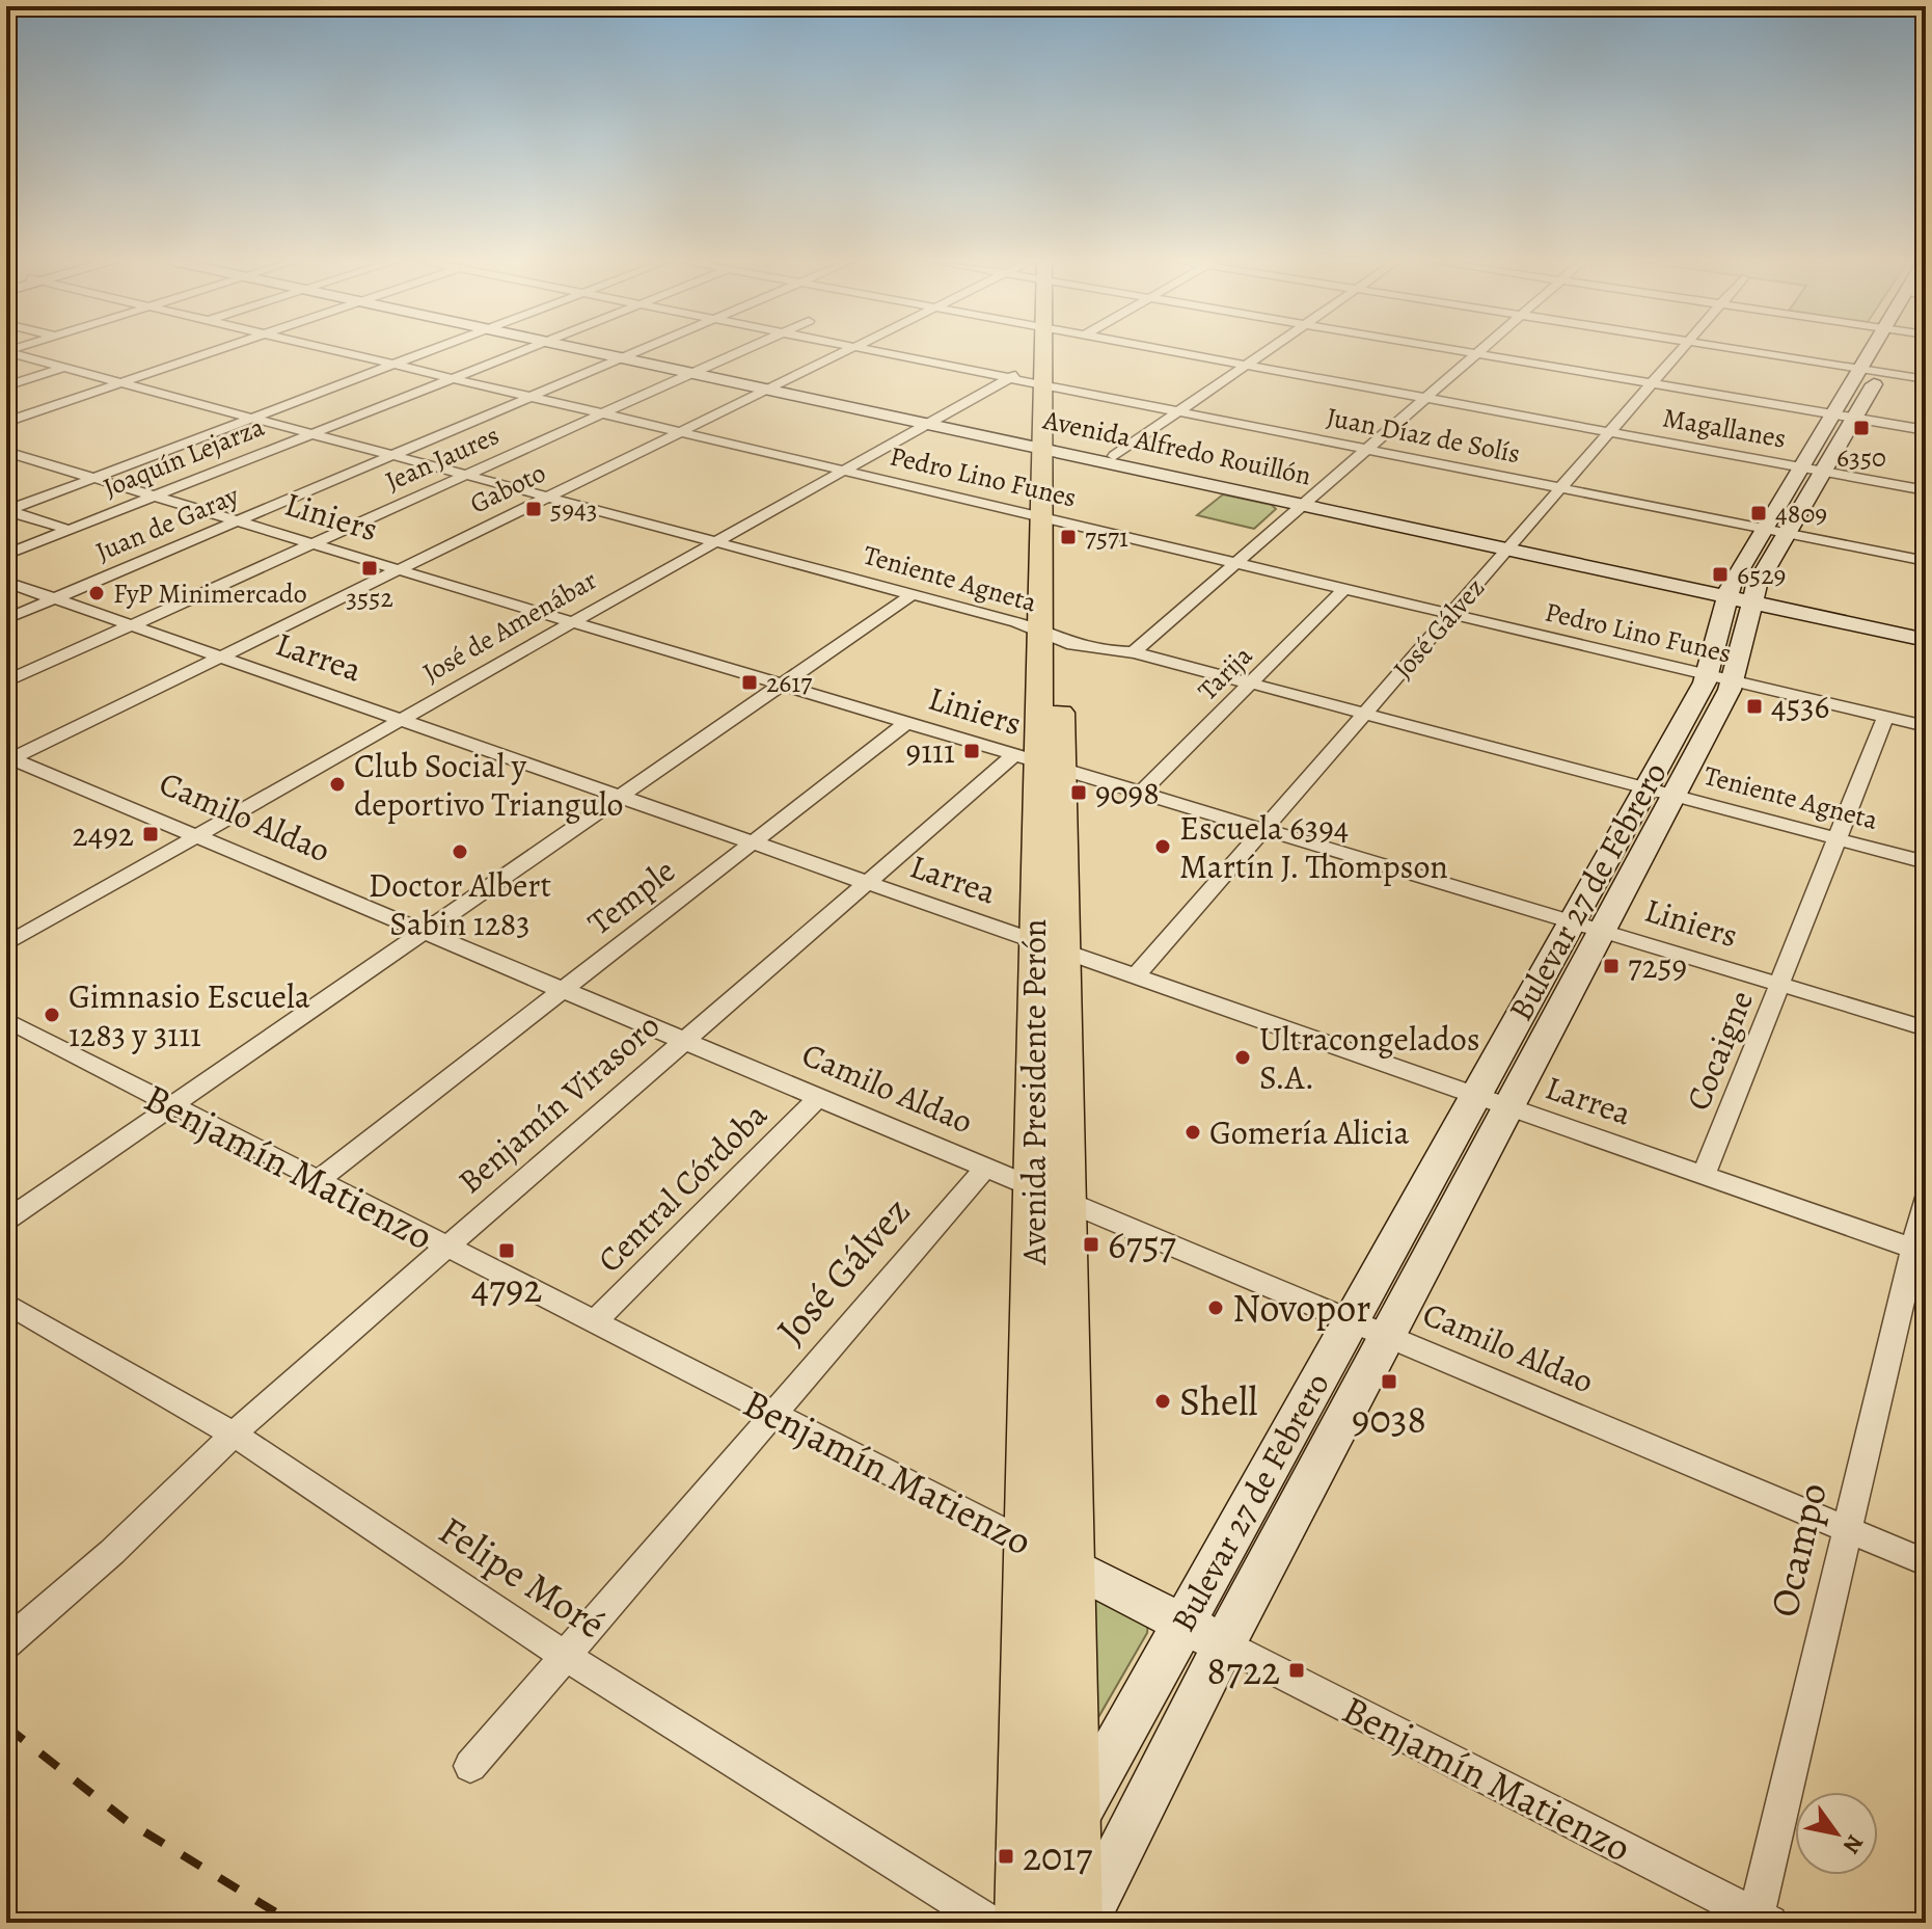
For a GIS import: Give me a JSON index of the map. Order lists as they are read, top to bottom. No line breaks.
{"streets":{"main road":["Avenida Alfredo Rouillón","Bulevar 27 de Febrero","Avenida Presidente Perón","Benjamín Matienzo"],"street":["Magallanes","Juan Díaz de Solís","Joaquín Lejarza","Jean Jaures","Pedro Lino Funes","Gaboto","Liniers","Juan de Garay","Teniente Agneta","José de Amenábar","José Gálvez","Larrea","Tarija","Camilo Aldao","Temple","Cocaigne","Benjamín Virasoro","Central Córdoba","Ocampo","Felipe Moré"]},"crossings":[["Magallanes","José Gálvez"],["Magallanes","Bulevar 27 de Febrero"],["Juan Díaz de Solís","José de Amenábar"],["Juan Díaz de Solís","José Gálvez"],["Juan Díaz de Solís","Bulevar 27 de Febrero"],["Juan Díaz de Solís","Avenida Presidente Perón"],["Avenida Alfredo Rouillón","Jean Jaures"],["Avenida Alfredo Rouillón","Gaboto"],["Avenida Alfredo Rouillón","Juan de Garay"],["Avenida Alfredo Rouillón","José de Amenábar"],["Avenida Alfredo Rouillón","José Gálvez"],["Avenida Alfredo Rouillón","Bulevar 27 de Febrero"],["Avenida Alfredo Rouillón","Avenida Presidente Perón"],["Joaquín Lejarza","Pedro Lino Funes"],["Joaquín Lejarza","Liniers"],["Joaquín Lejarza","Teniente Agneta"],["Jean Jaures","Pedro Lino Funes"],["Jean Jaures","Liniers"],["Jean Jaures","Teniente Agneta"],["Jean Jaures","Larrea"],["Pedro Lino Funes","Gaboto"],["Pedro Lino Funes","Juan de Garay"],["Pedro Lino Funes","José de Amenábar"],["Pedro Lino Funes","José Gálvez"],["Pedro Lino Funes","Tarija"],["Pedro Lino Funes","Bulevar 27 de Febrero"],["Pedro Lino Funes","Cocaigne"],["Pedro Lino Funes","Avenida Presidente Perón"],["Gaboto","Liniers"],["Gaboto","Teniente Agneta"],["Gaboto","Larrea"],["Gaboto","Camilo Aldao"],["Liniers","Juan de Garay"],["Liniers","José de Amenábar"],["Liniers","José Gálvez"],["Liniers","Tarija"],["Liniers","Bulevar 27 de Febrero"],["Liniers","Temple"],["Liniers","Cocaigne"],["Liniers","Avenida Presidente Perón"],["Liniers","Benjamín Virasoro"],["Juan de Garay","Teniente Agneta"],["Juan de Garay","Larrea"],["Teniente Agneta","José de Amenábar"],["Teniente Agneta","José Gálvez"],["Teniente Agneta","Tarija"],["Teniente Agneta","Bulevar 27 de Febrero"],["Teniente Agneta","Cocaigne"],["Teniente Agneta","Avenida Presidente Perón"],["José de Amenábar","Larrea"],["José de Amenábar","Camilo Aldao"],["José de Amenábar","Avenida Presidente Perón"],["José Gálvez","Larrea"],["José Gálvez","Camilo Aldao"],["José Gálvez","Benjamín Matienzo"],["José Gálvez","Felipe Moré"],["Larrea","Bulevar 27 de Febrero"],["Larrea","Temple"],["Larrea","Cocaigne"],["Larrea","Avenida Presidente Perón"],["Larrea","Benjamín Virasoro"],["Larrea","Ocampo"],["Camilo Aldao","Bulevar 27 de Febrero"],["Camilo Aldao","Temple"],["Camilo Aldao","Avenida Presidente Perón"],["Camilo Aldao","Benjamín Virasoro"],["Camilo Aldao","Central Córdoba"],["Camilo Aldao","Ocampo"],["Bulevar 27 de Febrero","Avenida Presidente Perón"],["Bulevar 27 de Febrero","Benjamín Matienzo"],["Temple","Benjamín Matienzo"],["Avenida Presidente Perón","Benjamín Virasoro"],["Avenida Presidente Perón","Benjamín Matienzo"],["Avenida Presidente Perón","Felipe Moré"],["Benjamín Virasoro","Benjamín Matienzo"],["Benjamín Virasoro","Felipe Moré"],["Benjamín Matienzo","Central Córdoba"],["Benjamín Matienzo","Ocampo"]],"places":{"transit":["6350","5943","4809","7571","3552","6529","2617","4536","9111","9098","2492","7259","6757","4792","9038","8722","2017"],"other":["FyP Minimercado","Club Social y deportivo Triangulo","Escuela 6394 Martín J. Thompson","Doctor Albert Sabin 1283","Gimnasio Escuela 1283 y 3111","Ultracongelados S.A.","Gomería Alicia","Novopor","Shell"]},"north":"bottom right"}
